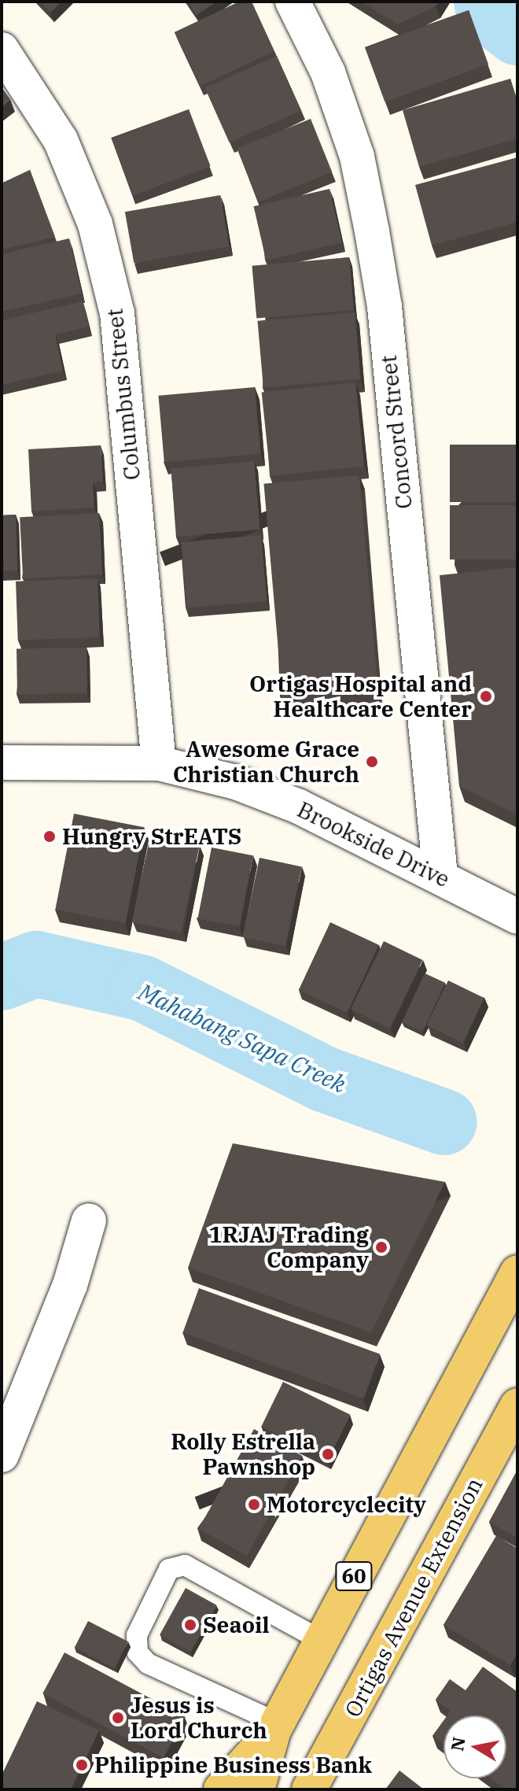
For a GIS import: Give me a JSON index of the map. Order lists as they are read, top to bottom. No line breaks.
{"streets":{"main road":["60","Ortigas Avenue Extension"],"street":["Columbus Street","Concord Street","Brookside Drive"]},"crossings":[["Columbus Street","Brookside Drive"],["Concord Street","Brookside Drive"]],"water":["Mahabang Sapa Creek"],"places":["Ortigas Hospital and Healthcare Center","Awesome Grace Christian Church","Hungry StrEATS","1RJAJ Trading Company","Rolly Estrella Pawnshop","Motorcyclecity","Seaoil","Jesus is Lord Church","Philippine Business Bank"],"north":"left"}
